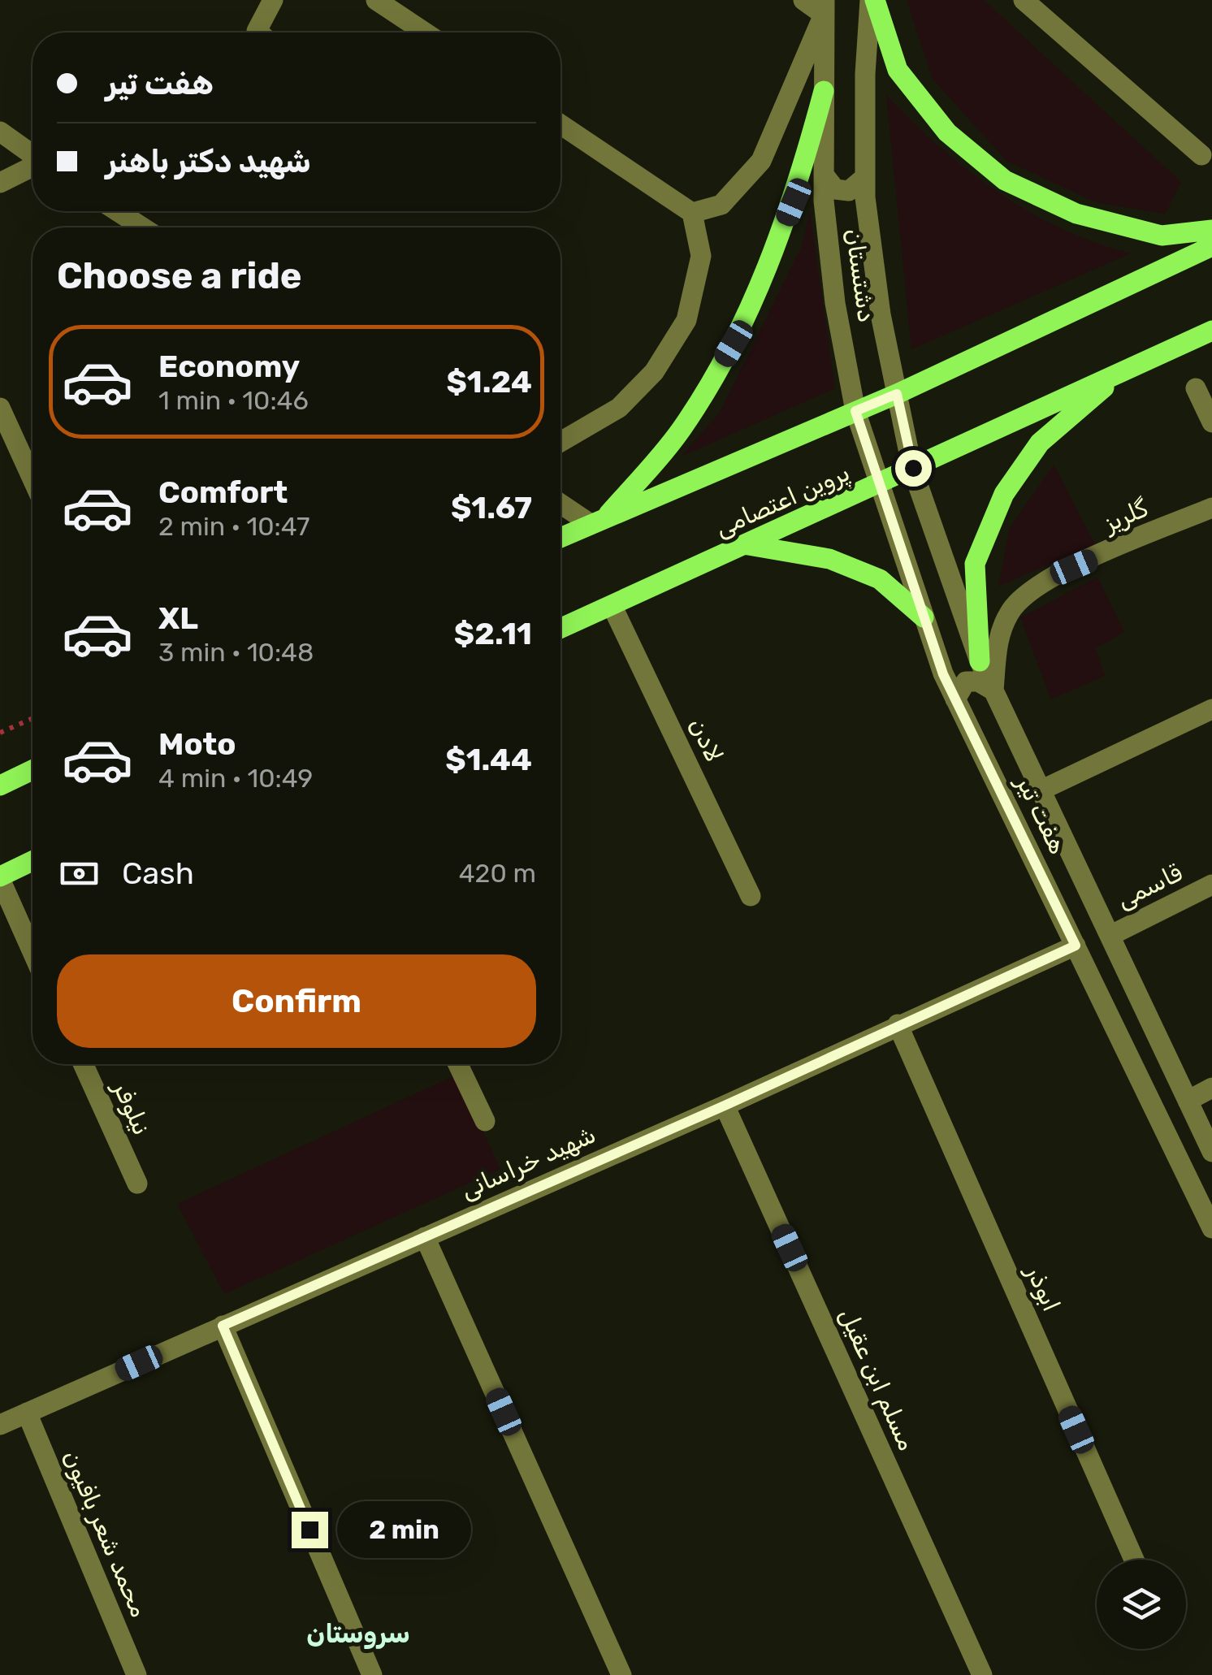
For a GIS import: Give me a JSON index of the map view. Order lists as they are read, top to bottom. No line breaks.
{"streets":{"main road":["پروین اعتصامی"],"street":["دشتستان","گلریز","لادن","هفت تیر","قاسمی","نیلوفر","شهید خراسانی","ابوذر","مسلم ابن عقیل","محمد شعر بافیون"]},"crossings":[["دشتستان","هفت تیر"],["پروین اعتصامی","لادن"],["پروین اعتصامی","هفت تیر"],["گلریز","هفت تیر"],["هفت تیر","قاسمی"],["هفت تیر","شهید خراسانی"],["شهید خراسانی","ابوذر"],["شهید خراسانی","مسلم ابن عقیل"],["شهید خراسانی","محمد شعر بافیون"]],"districts":["سروستان"],"page":{"banner":["هفت تیر","شهید دکتر باهنر"],"heading":"Choose a ride","list":[{"name":"Economy","note":"1 min · 10:46","value":"$1.24"},{"name":"Comfort","note":"2 min · 10:47","value":"$1.67"},{"name":"XL","note":"3 min · 10:48","value":"$2.11"},{"name":"Moto","note":"4 min · 10:49","value":"$1.44"}],"pay":["Cash","420 m"],"buttons":"Confirm","bubble":"2 min"}}
